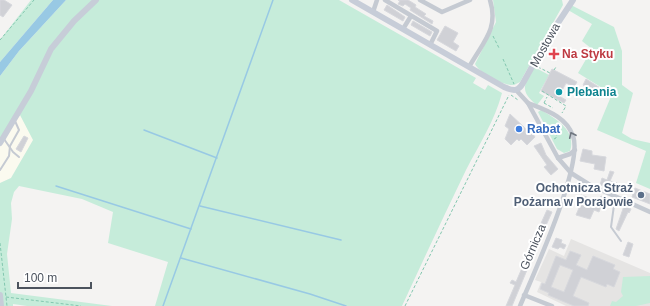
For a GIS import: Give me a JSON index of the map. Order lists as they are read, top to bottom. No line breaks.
{"streets":{"street":["Mostowa","Górnicza"]},"places":{"health":["Na Styku"],"other":["Plebania","Rabat","Ochotnicza Straż Pożarna w Porajowie"]},"scale_bar":"100 m"}
